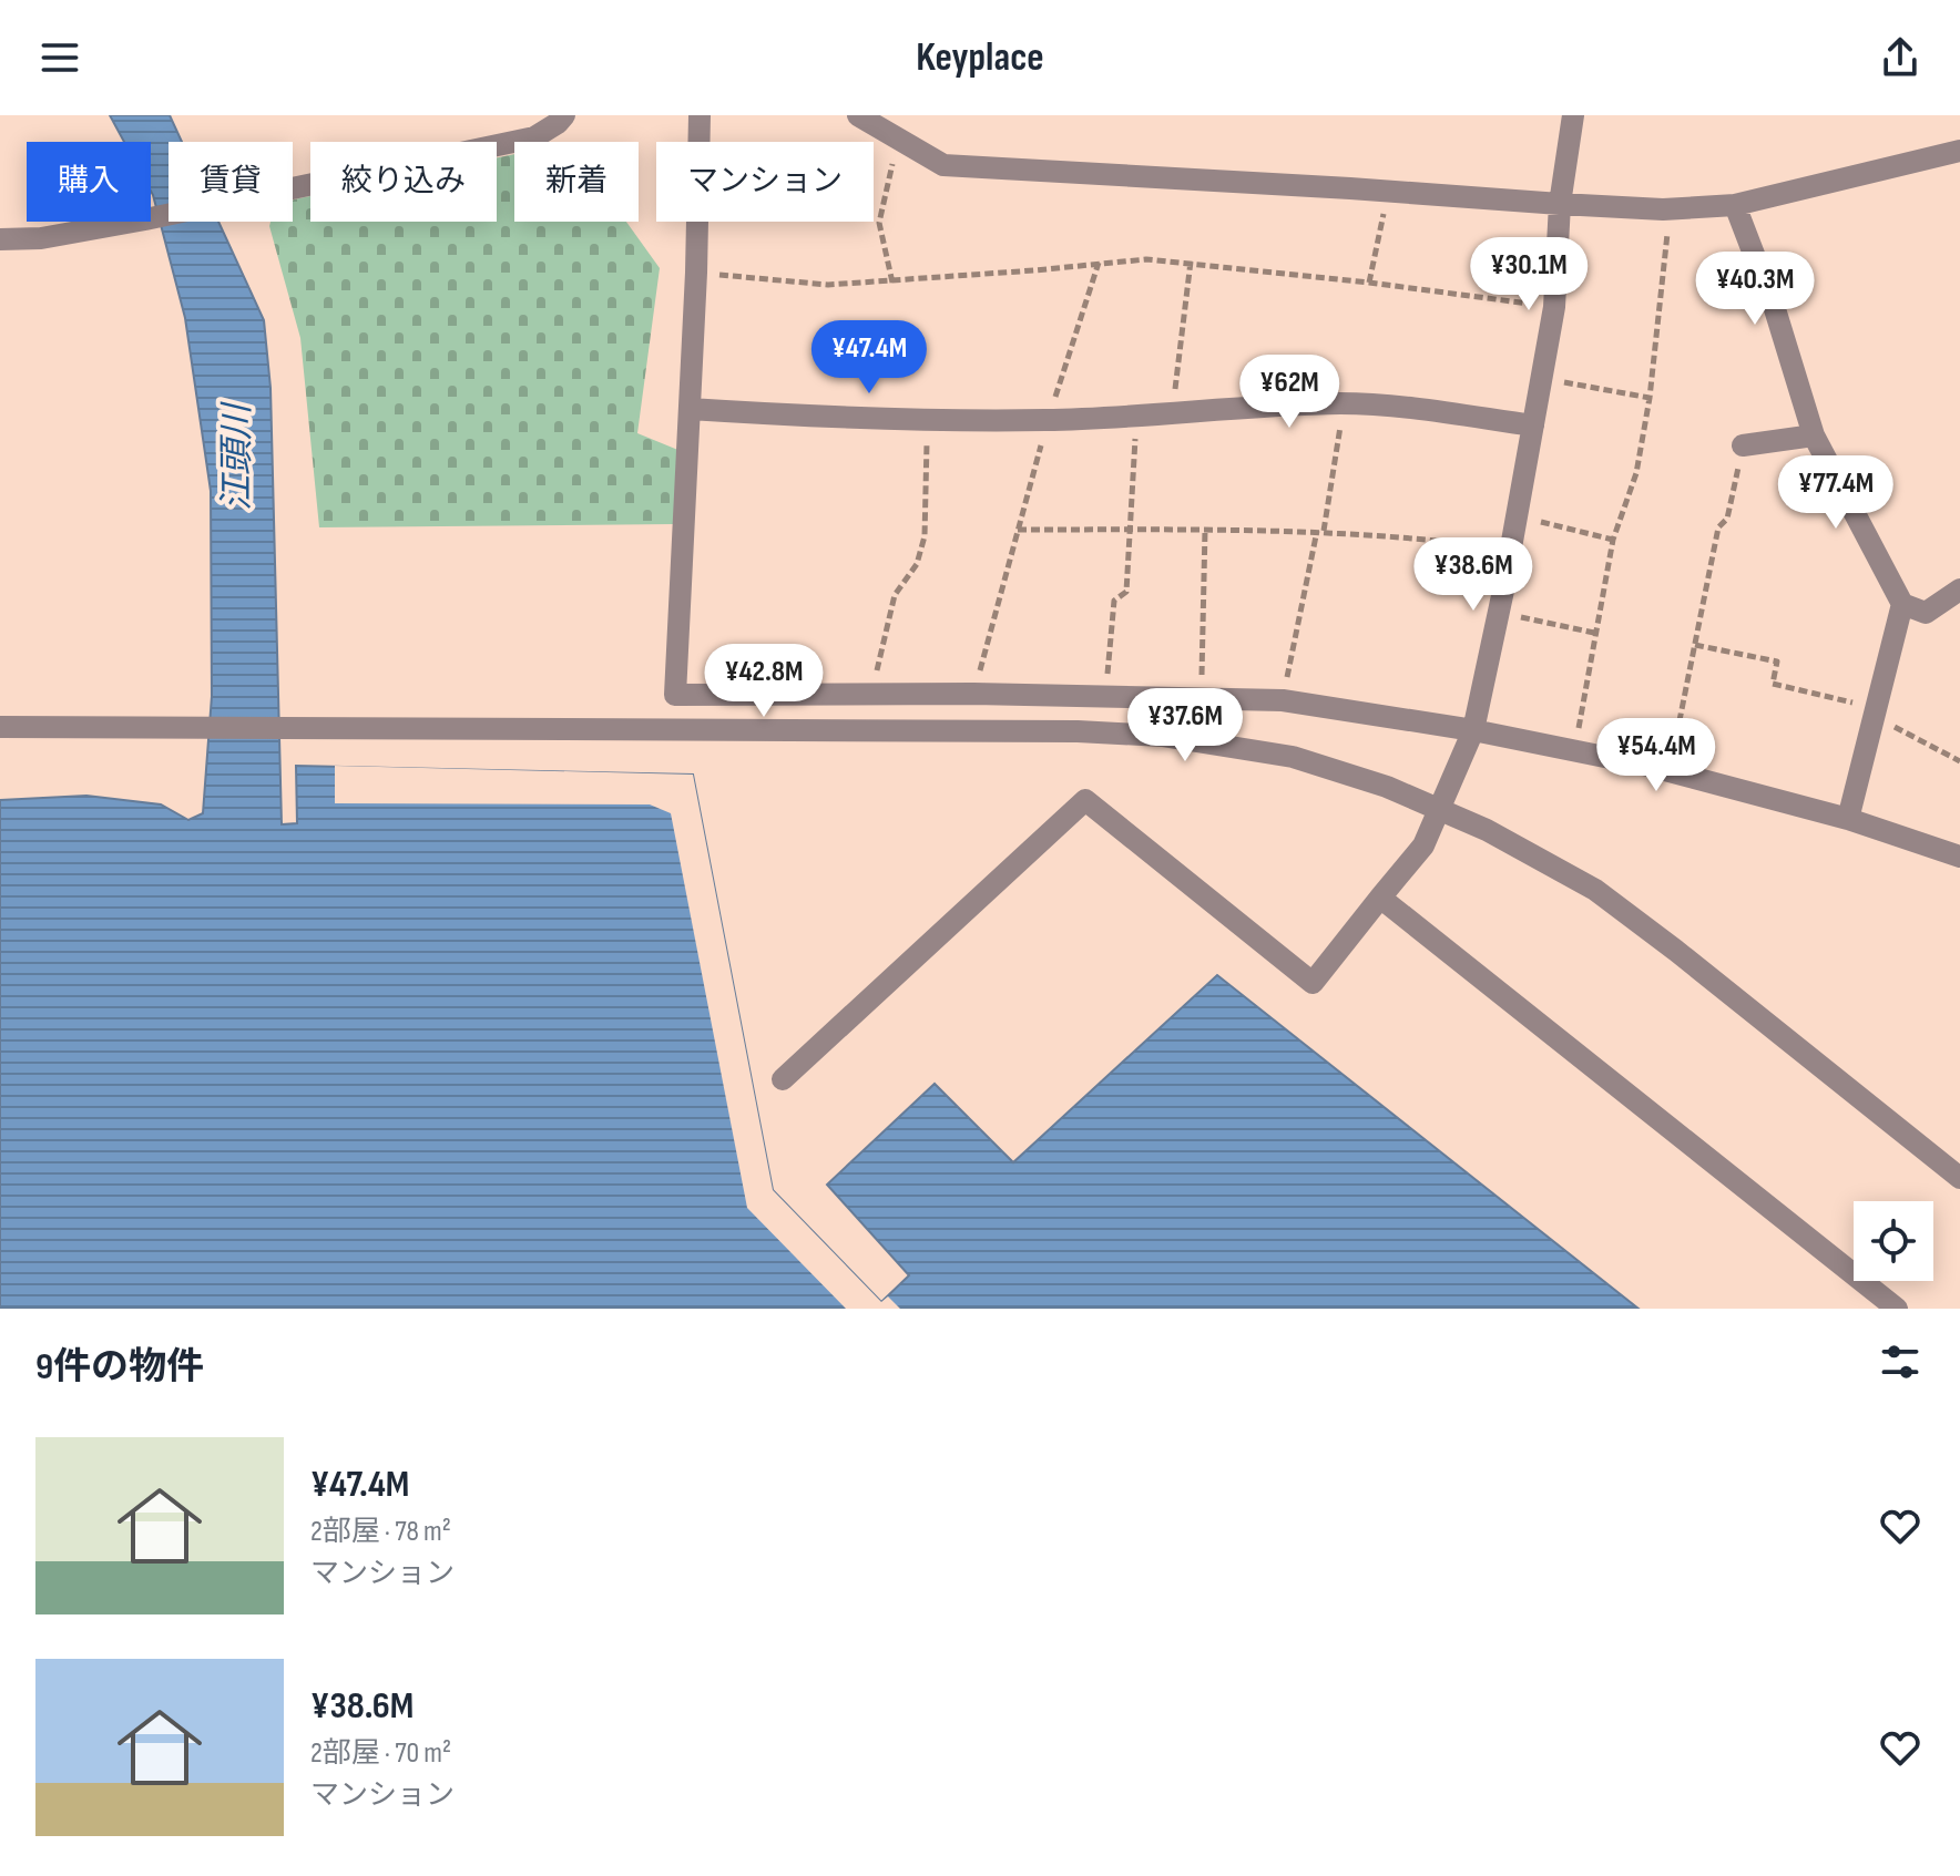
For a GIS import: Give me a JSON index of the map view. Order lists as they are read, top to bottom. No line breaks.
{"water":["江頭川"],"page":{"header":"Keyplace","chip":["購入","賃貸","絞り込み","新着","マンション"],"price":["¥30.1M","¥40.3M","¥47.4M","¥62M","¥77.4M","¥38.6M","¥42.8M","¥37.6M","¥54.4M"],"heading":"9件の物件","list":[{"name":"¥47.4M","note":"2部屋 · 78 m² · マンション"},{"name":"¥38.6M","note":"2部屋 · 70 m² · マンション"}]}}
